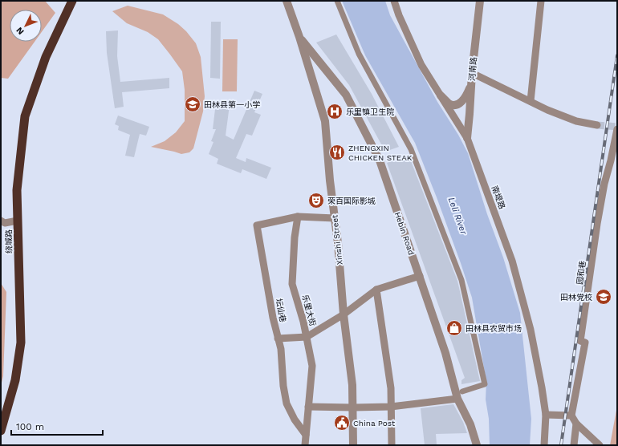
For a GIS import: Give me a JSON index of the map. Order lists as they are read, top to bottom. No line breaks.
{"streets":{"highway":["绕城路"],"street":["河南路","南堤路","Hebin Road","Xinshi Street","园和巷","坛仙巷","乐里大街"]},"crossings":[["河南路","南堤路"],["Hebin Road","Xinshi Street"],["坛仙巷","乐里大街"]],"water":["Leli River"],"places":{"school or university":["田林县第一小学","田林党校"],"hospital":["乐里镇卫生院"],"restaurant":["ZHENGXIN CHICKEN STEAK"],"theatre":["荣百国际影城"],"shop":["田林县农贸市场"],"public building":["China Post"]},"scale_bar":"100 m","north":"bottom left"}
